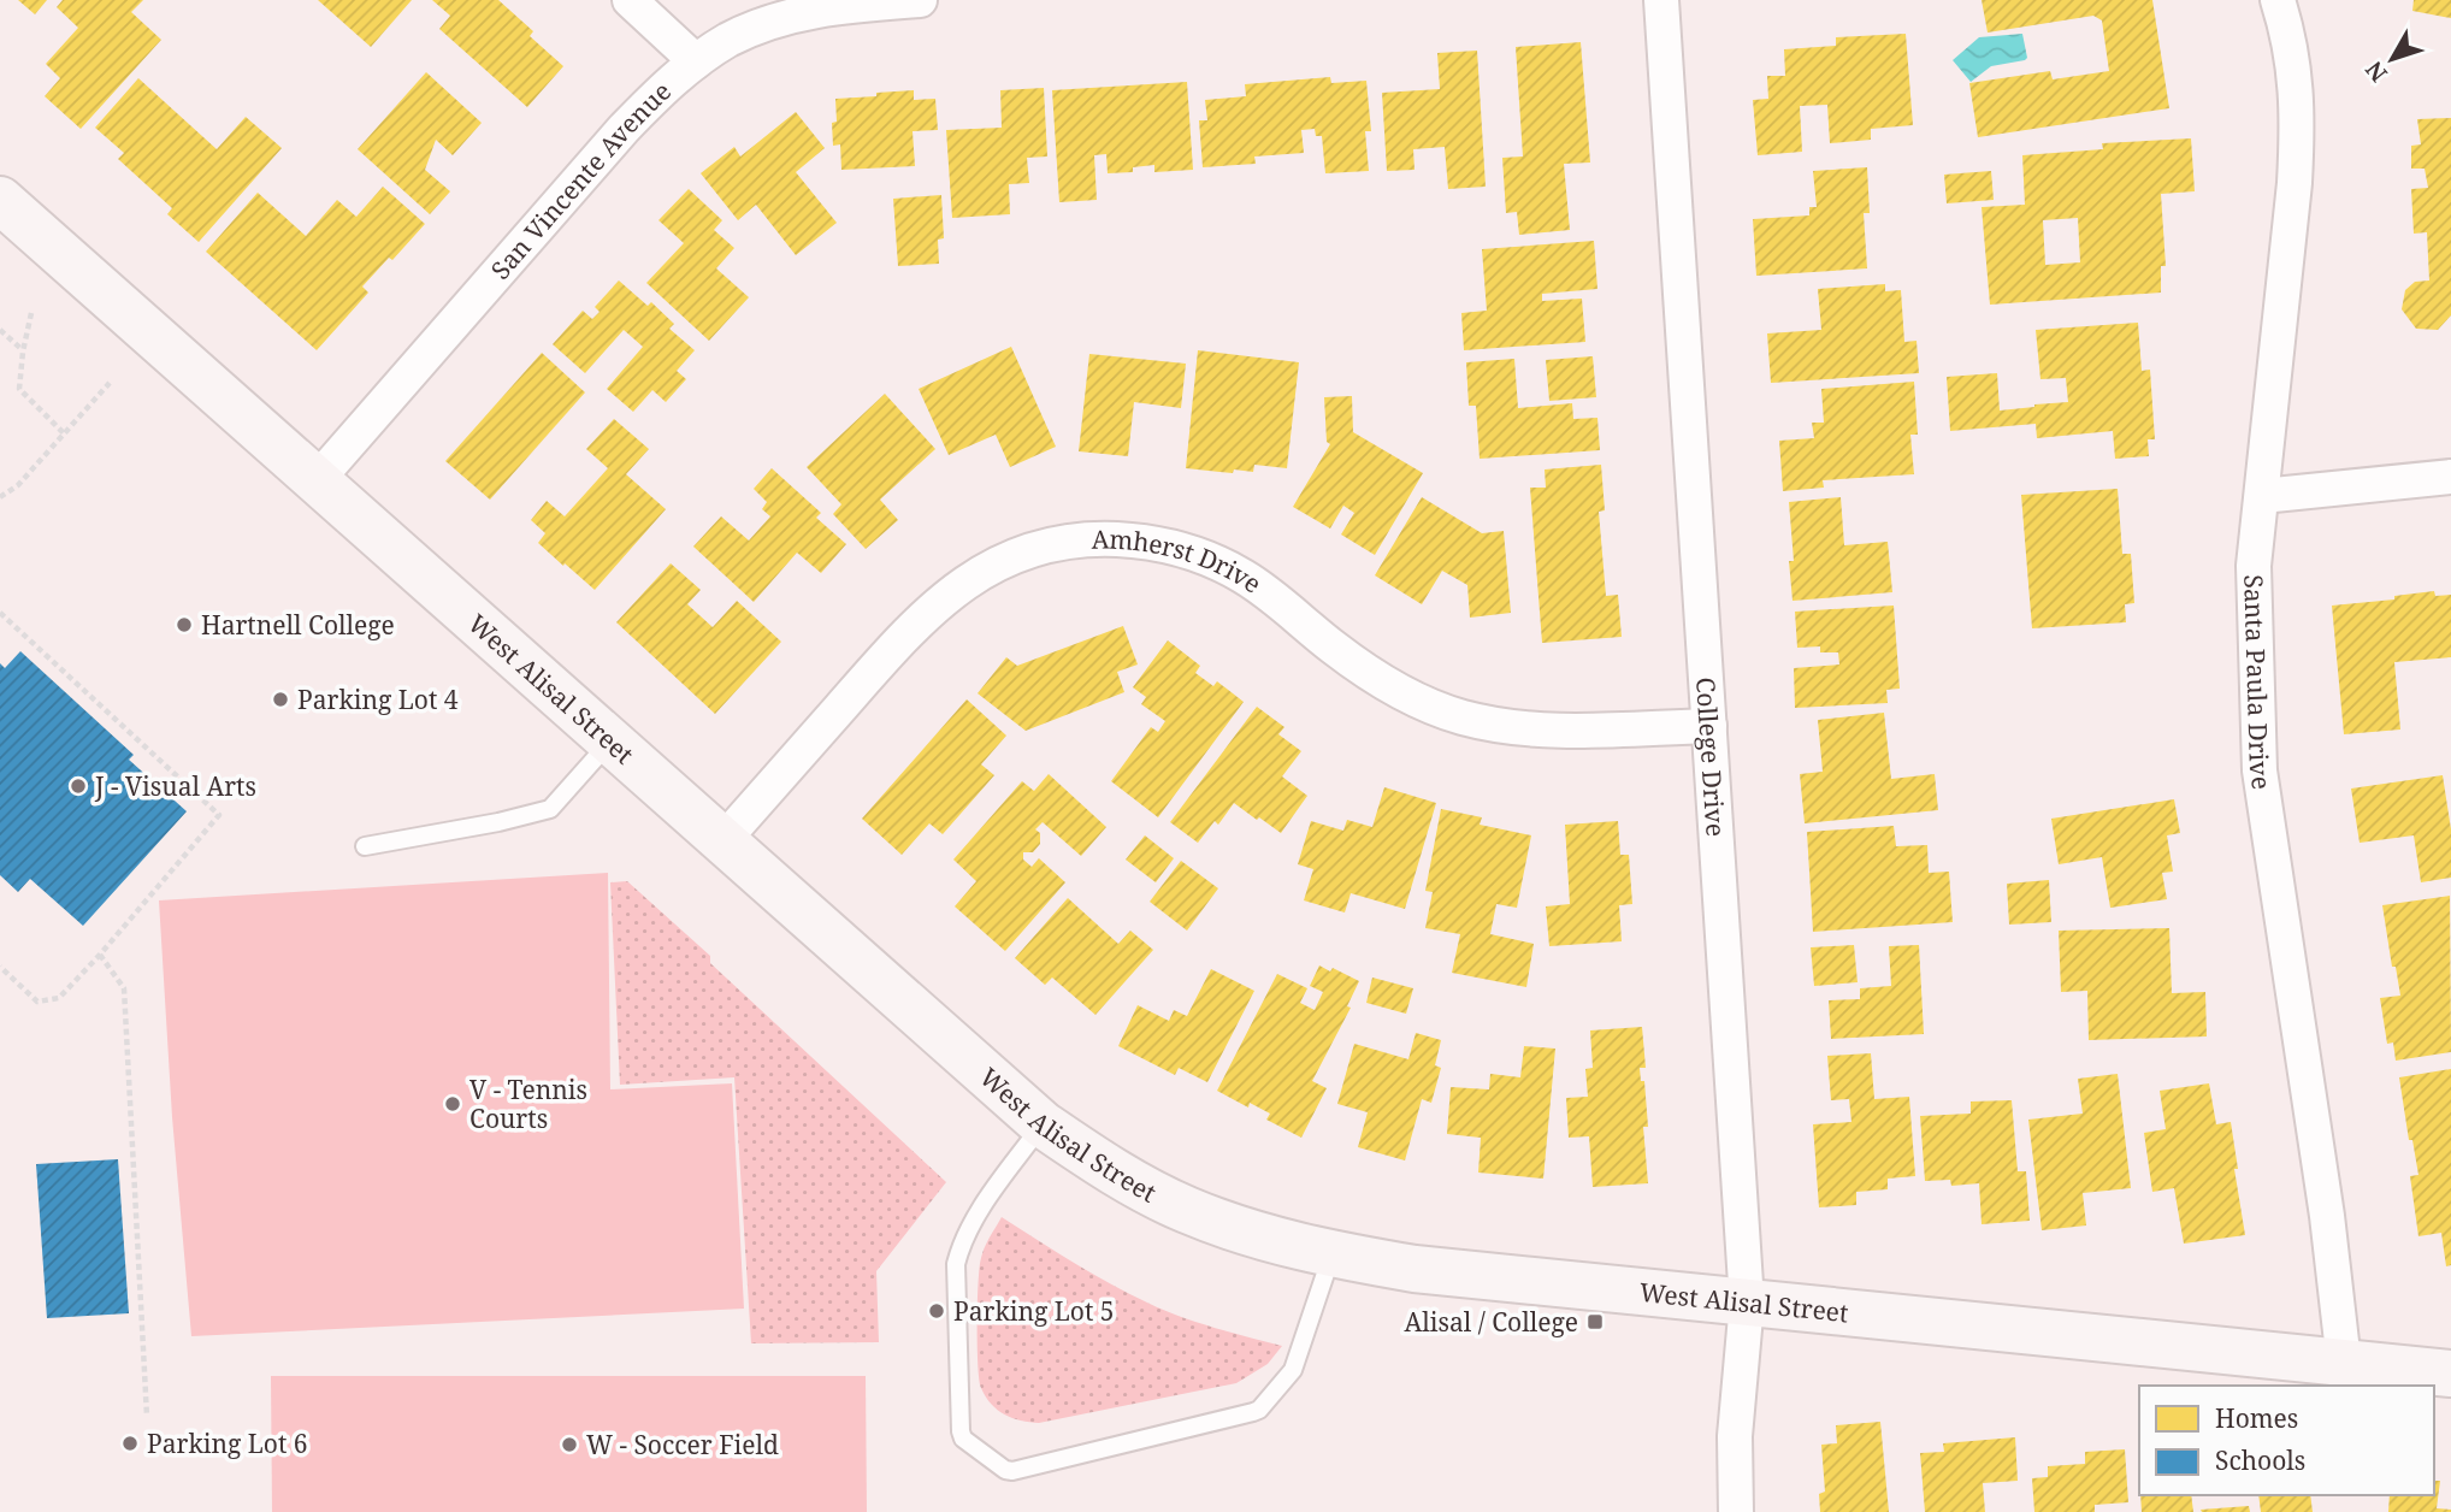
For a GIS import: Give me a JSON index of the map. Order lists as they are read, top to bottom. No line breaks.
{"streets":{"main road":["West Alisal Street"],"street":["San Vincente Avenue","Amherst Drive","Santa Paula Drive","College Drive"]},"crossings":[["San Vincente Avenue","West Alisal Street"],["Amherst Drive","West Alisal Street"],["Amherst Drive","College Drive"],["Santa Paula Drive","West Alisal Street"],["West Alisal Street","College Drive"]],"places":{"other":["Hartnell College","Parking Lot 4","J - Visual Arts","V - Tennis Courts","Parking Lot 5","Parking Lot 6","W - Soccer Field"],"transit":["Alisal / College"]},"legend":["Homes","Schools"],"north":"bottom left"}
